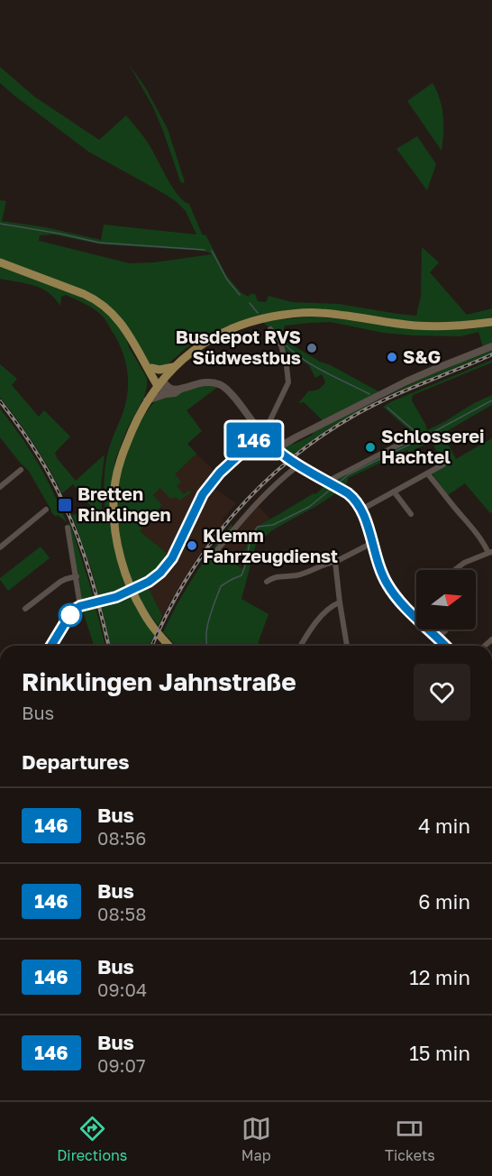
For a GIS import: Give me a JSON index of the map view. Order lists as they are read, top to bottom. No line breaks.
{"places":{"other":["Busdepot RVS Südwestbus","S&G","Schlosserei Hachtel","Klemm Fahrzeugdienst"],"transit":["Bretten Rinklingen"]},"lines":["bus line 146"],"north":"right","page":{"on_map":"146","heading":[["Rinklingen Jahnstraße","Bus"],"Departures"],"list":[{"mark":"146","name":"Bus","note":"08:56","value":"4 min"},{"mark":"146","name":"Bus","note":"08:58","value":"6 min"},{"mark":"146","name":"Bus","note":"09:04","value":"12 min"},{"mark":"146","name":"Bus","note":"09:07","value":"15 min"}],"tabs":["Directions","Map","Tickets"]}}
